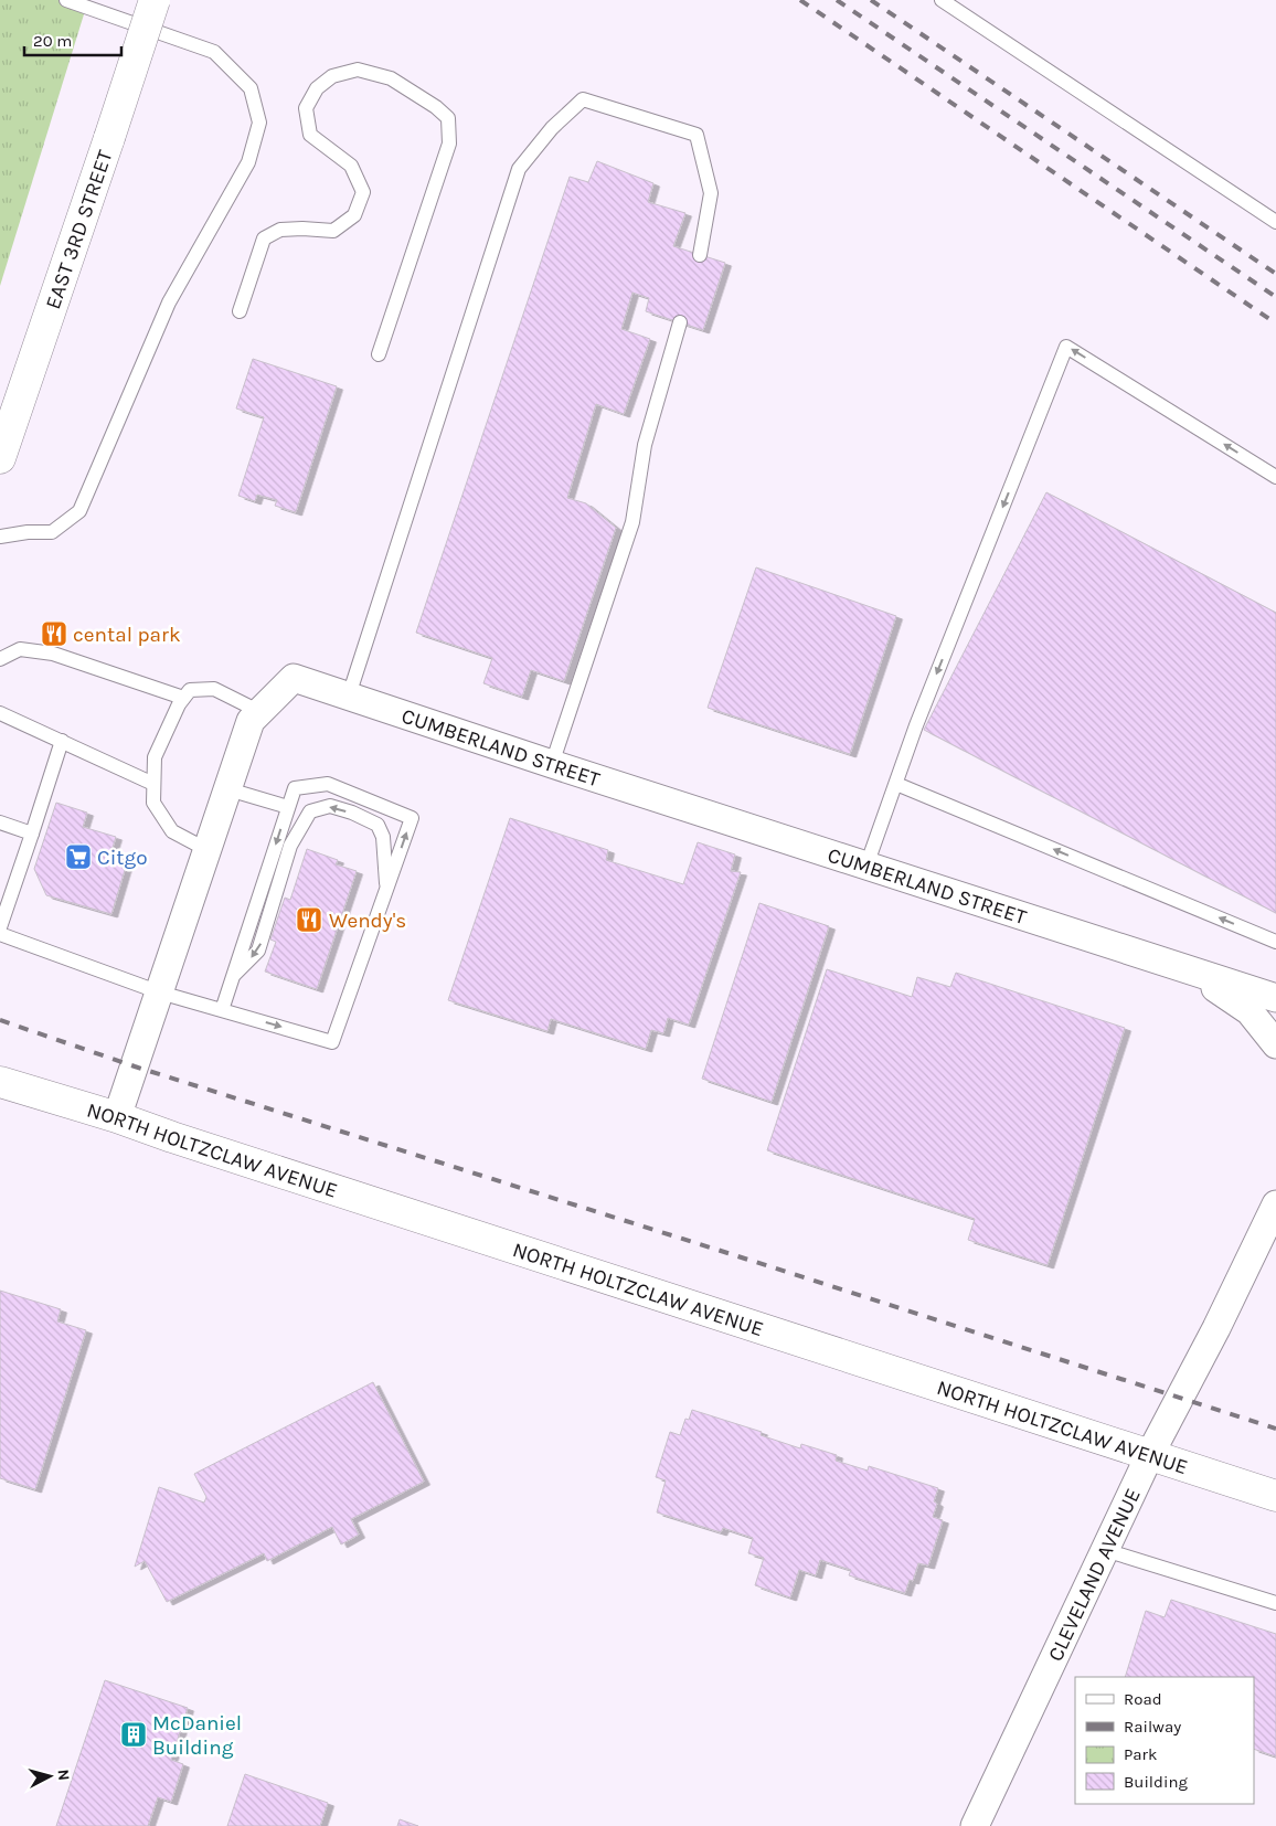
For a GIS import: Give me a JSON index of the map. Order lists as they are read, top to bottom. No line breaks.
{"streets":{"main road":["EAST 3RD STREET","NORTH HOLTZCLAW AVENUE"],"street":["CUMBERLAND STREET","CLEVELAND AVENUE"]},"crossings":[["CUMBERLAND STREET","NORTH HOLTZCLAW AVENUE"],["NORTH HOLTZCLAW AVENUE","CLEVELAND AVENUE"]],"places":{"restaurant":["cental park","Wendy's"],"supermarket":["Citgo"],"building":["McDaniel Building"]},"legend":["Road","Railway","Park","Building"],"scale_bar":"20 m","north":"right"}
